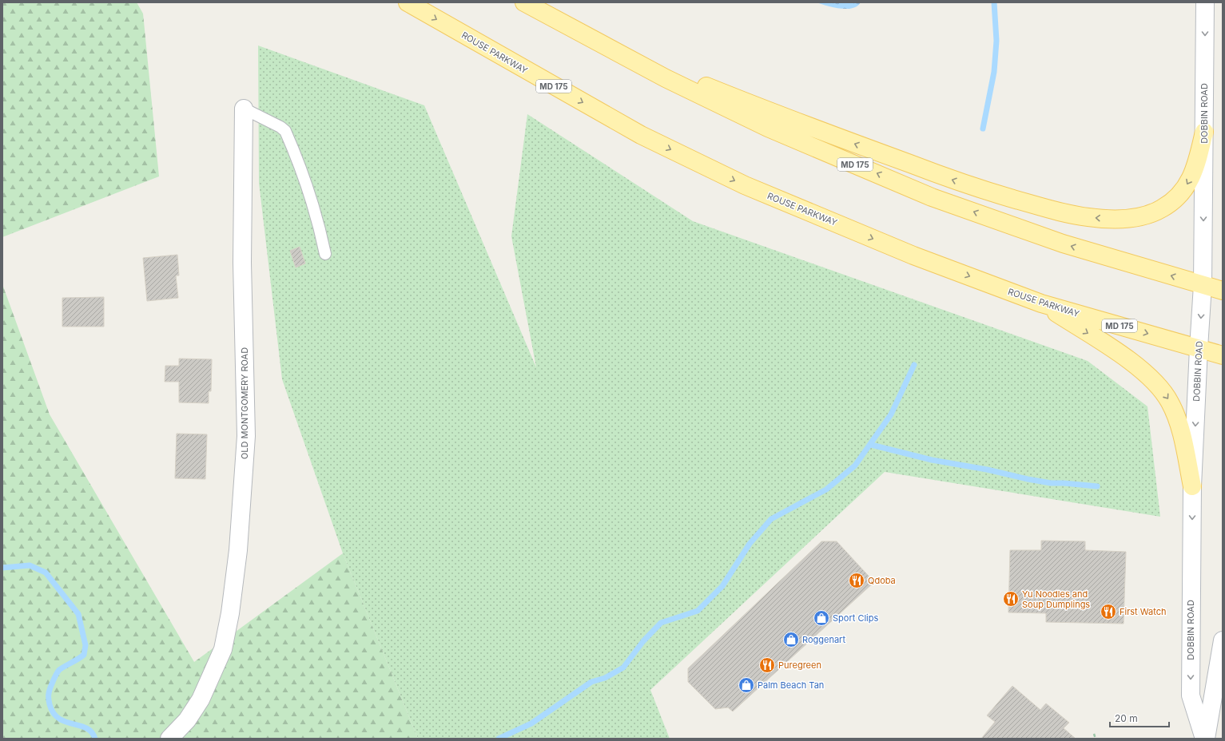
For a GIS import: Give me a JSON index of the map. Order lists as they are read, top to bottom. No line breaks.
{"streets":{"main road":["ROUSE PARKWAY","MD 175"],"street":["DOBBIN ROAD","OLD MONTGOMERY ROAD"]},"crossings":[["ROUSE PARKWAY","DOBBIN ROAD"],["MD 175","DOBBIN ROAD"]],"one_way":["DOBBIN ROAD"],"places":{"restaurant":["Qdoba","Yu Noodles and Soup Dumplings","First Watch","Puregreen"],"shop":["Sport Clips","Roggenart","Palm Beach Tan"]},"scale_bar":"20 m"}
